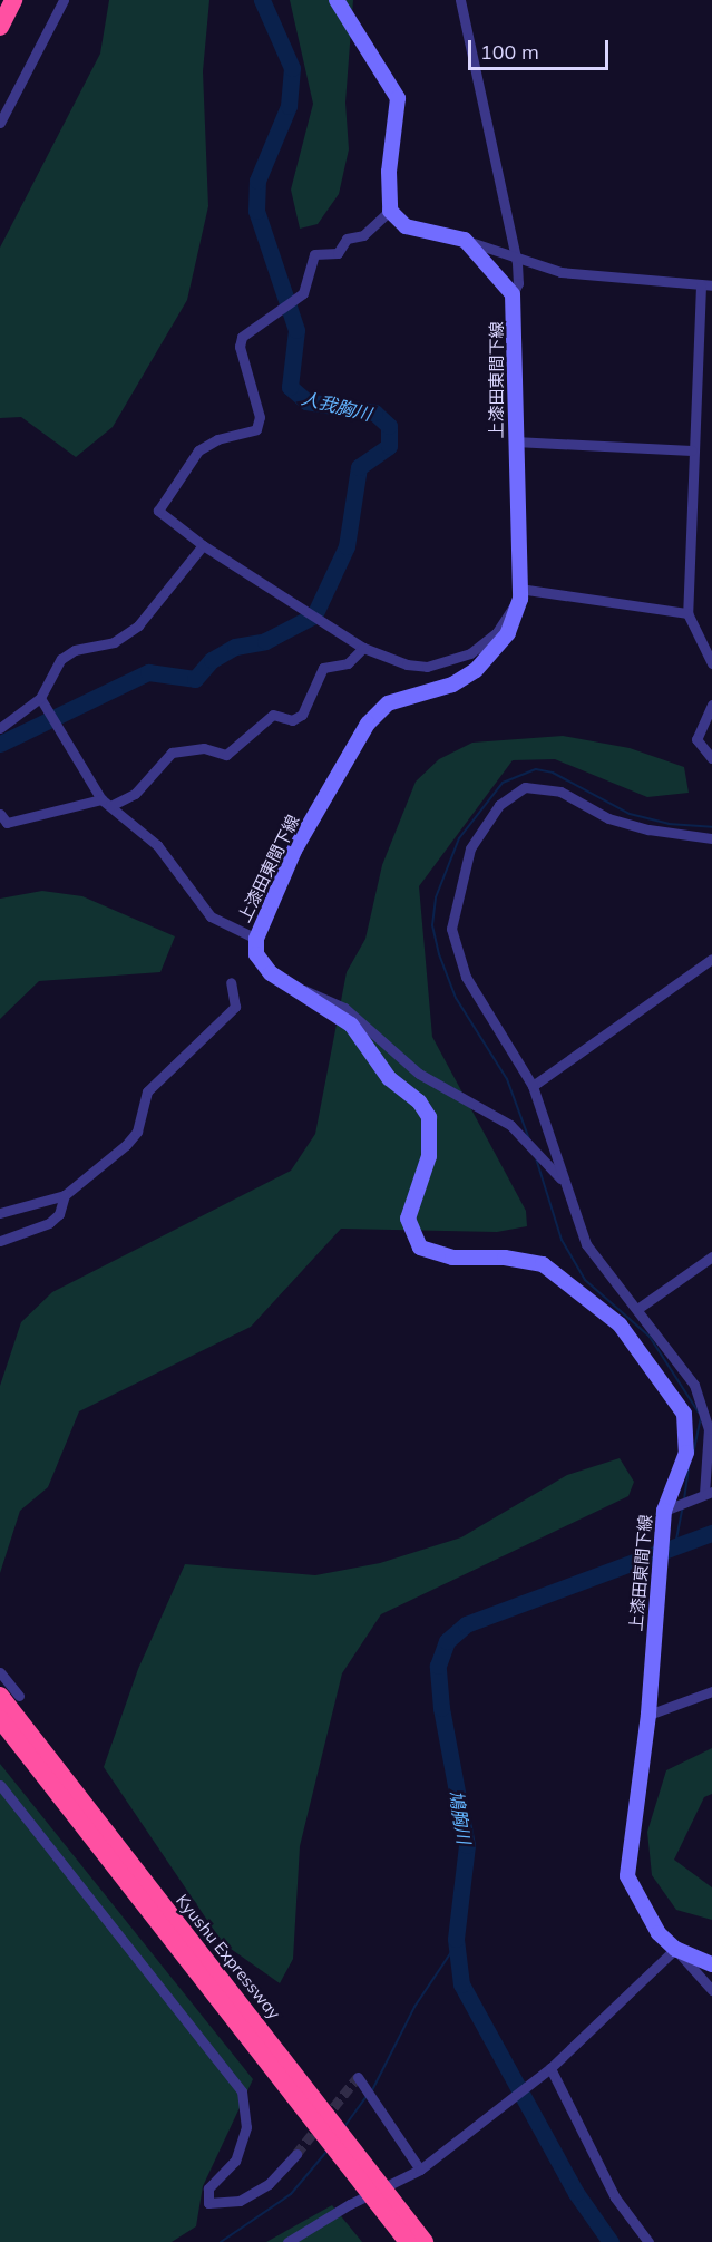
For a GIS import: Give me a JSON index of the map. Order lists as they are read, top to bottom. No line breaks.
{"streets":{"highway":["Kyushu Expressway"],"main road":["上漆田東間下線"]},"water":["人我胸川","鳩胸川"],"scale_bar":"100 m"}
